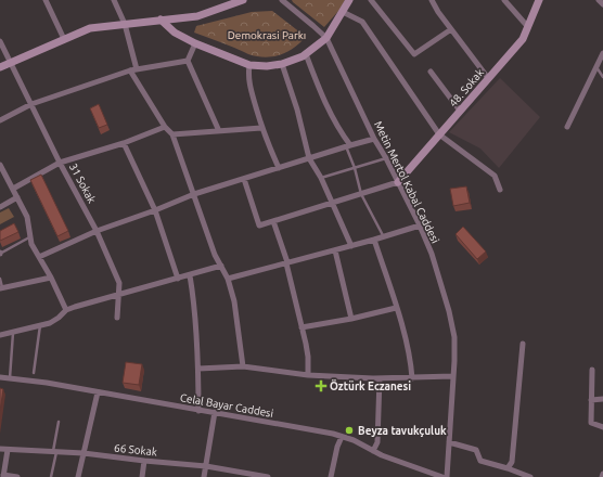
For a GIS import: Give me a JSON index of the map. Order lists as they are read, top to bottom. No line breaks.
{"streets":{"main road":["48. Sokak"],"street":["Metin Mertol Kabal Caddesi","31 Sokak","Celal Bayar Caddesi","66 Sokak"]},"crossings":[["48. Sokak","Metin Mertol Kabal Caddesi"]],"parks":["Demokrasi Parkı"],"places":{"health":["Öztürk Eczanesi"],"other":["Beyza tavukçuluk"]}}
